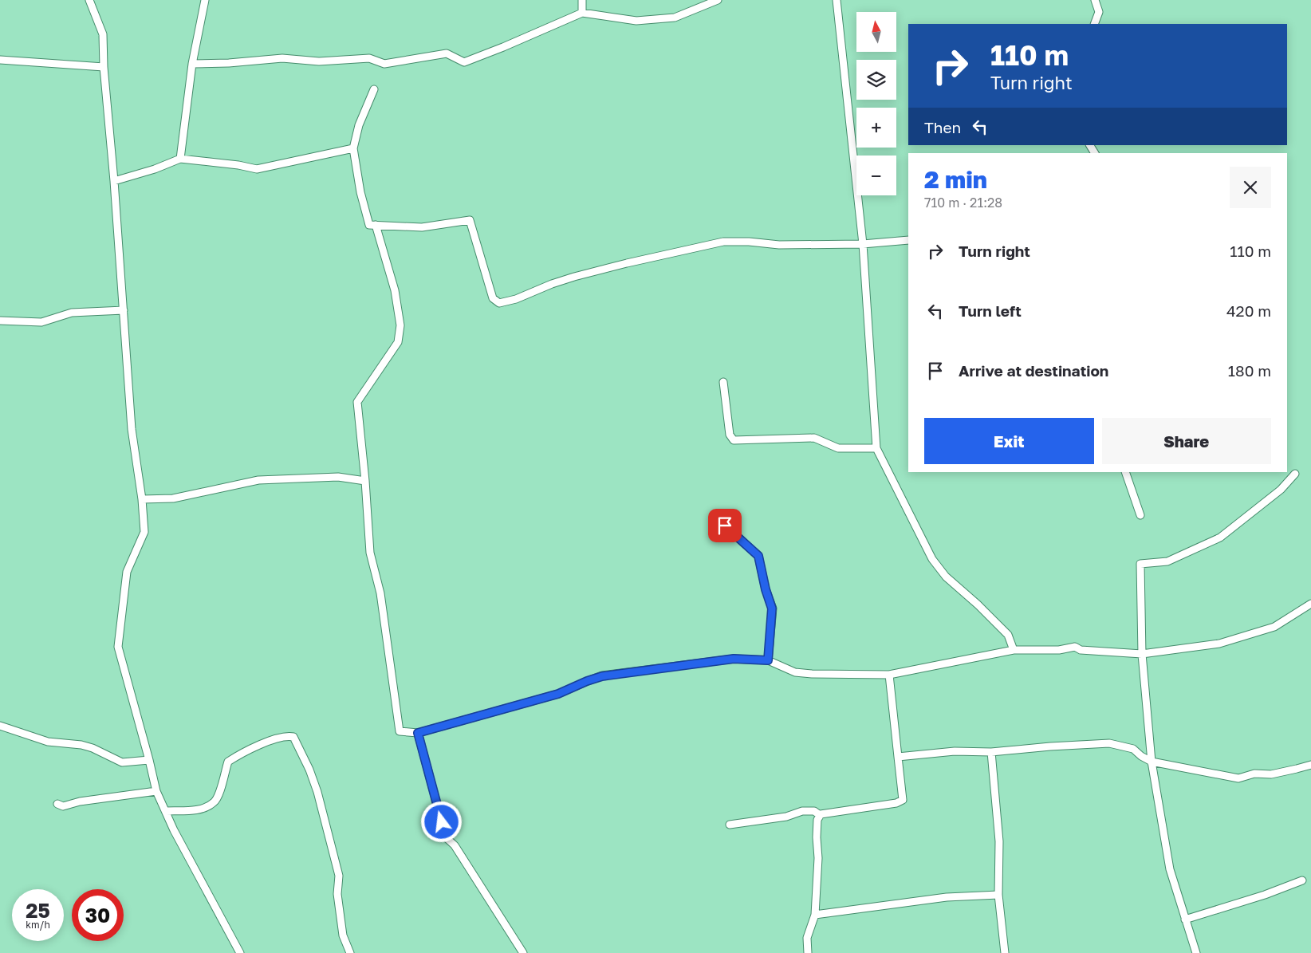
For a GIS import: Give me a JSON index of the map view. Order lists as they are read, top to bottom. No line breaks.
{"north":"top","page":{"map_buttons":["+","−"],"turn":["110 m","Turn right"],"then":"Then","heading":["2 min","710 m · 21:28"],"list":[{"name":"Turn right","value":"110 m"},{"name":"Turn left","value":"420 m"},{"name":"Arrive at destination","value":"180 m"}],"buttons":["Exit","Share"],"speed":"25 km/h","limit":"30"}}
